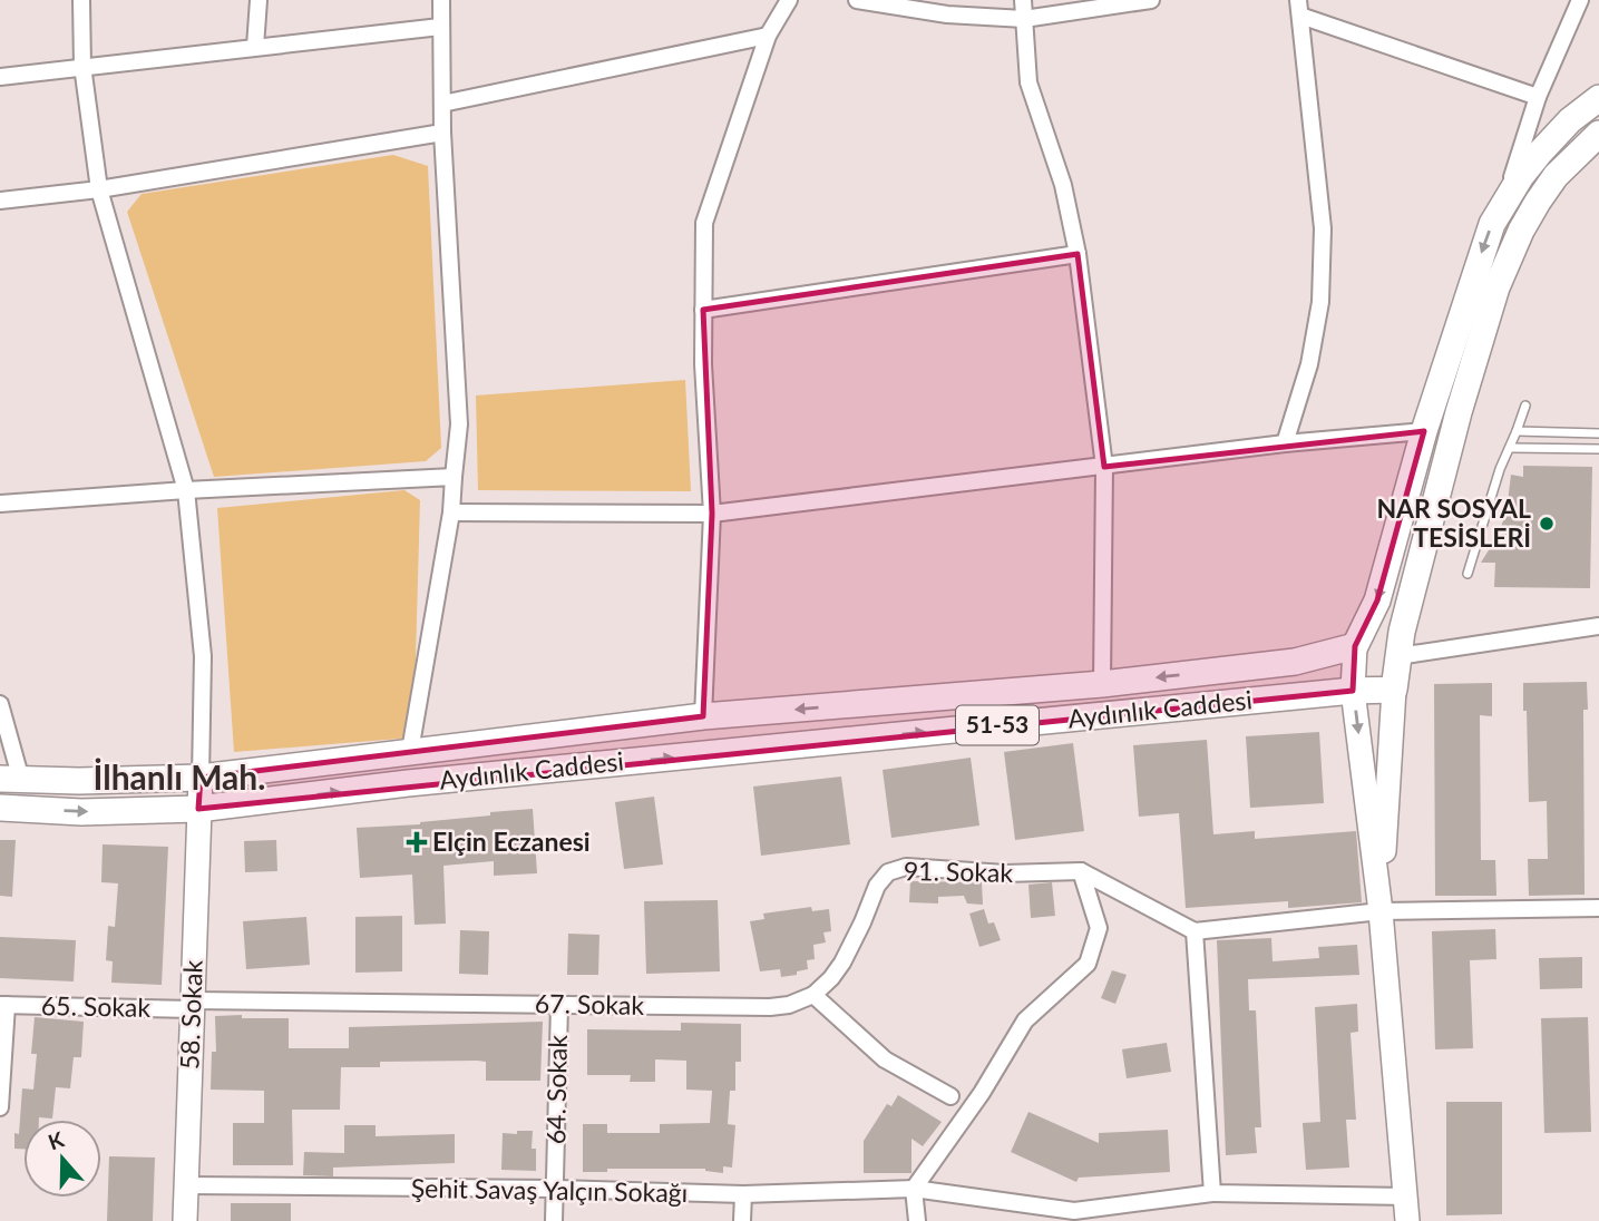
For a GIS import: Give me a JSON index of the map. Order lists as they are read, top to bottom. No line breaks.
{"streets":{"main road":["Aydınlık Caddesi","51-53"],"street":["91. Sokak","67. Sokak","65. Sokak","58. Sokak","64. Sokak","Şehit Savaş Yalçın Sokağı"]},"crossings":[["Aydınlık Caddesi","58. Sokak"],["91. Sokak","67. Sokak"],["67. Sokak","65. Sokak"],["67. Sokak","58. Sokak"],["67. Sokak","64. Sokak"],["65. Sokak","58. Sokak"],["58. Sokak","Şehit Savaş Yalçın Sokağı"],["64. Sokak","Şehit Savaş Yalçın Sokağı"]],"districts":["İlhanlı Mah."],"places":{"other":["NAR SOSYAL TESİSLERİ"],"health":["Elçin Eczanesi"]},"north":"top"}
